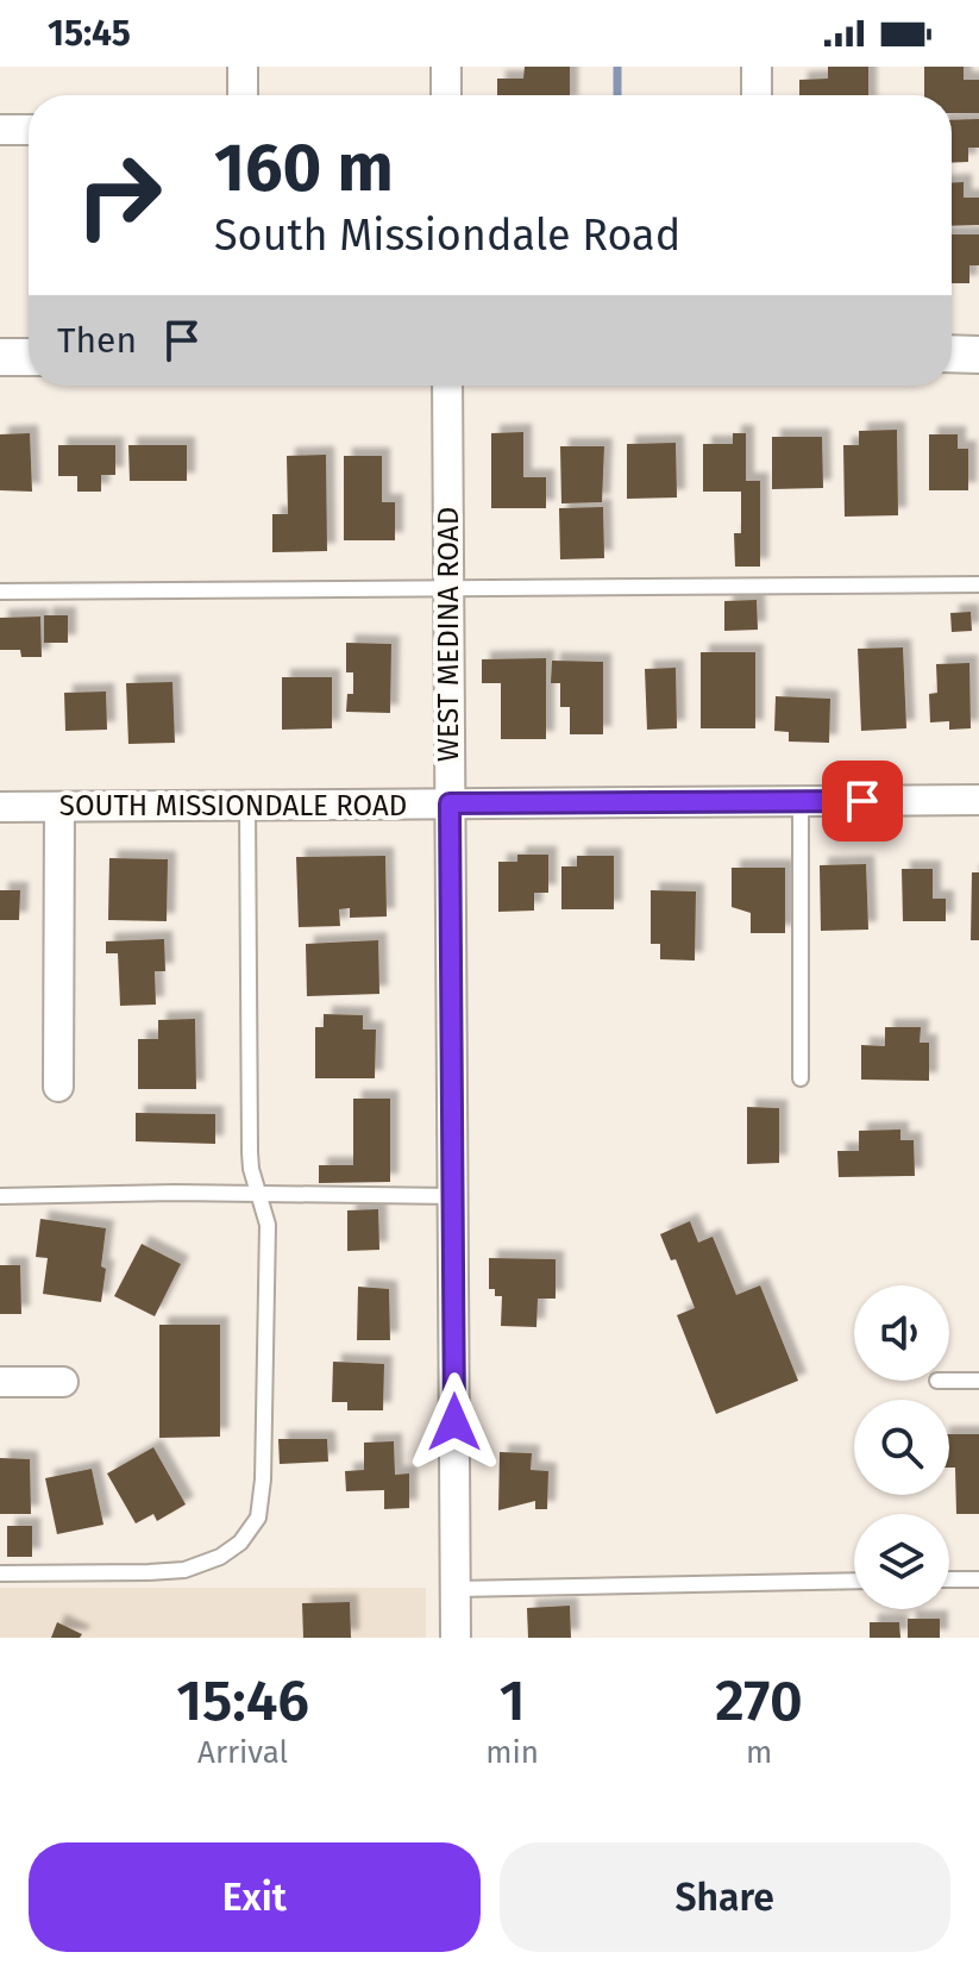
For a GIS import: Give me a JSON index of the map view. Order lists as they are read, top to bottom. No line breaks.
{"streets":{"street":["WEST MEDINA ROAD","SOUTH MISSIONDALE ROAD"]},"crossings":[["WEST MEDINA ROAD","SOUTH MISSIONDALE ROAD"]],"page":{"status":"15:45","turn":["160 m","South Missiondale Road"],"then":"Then","eta":["15:46","Arrival","1","min","270","m"],"buttons":["Exit","Share"]}}
